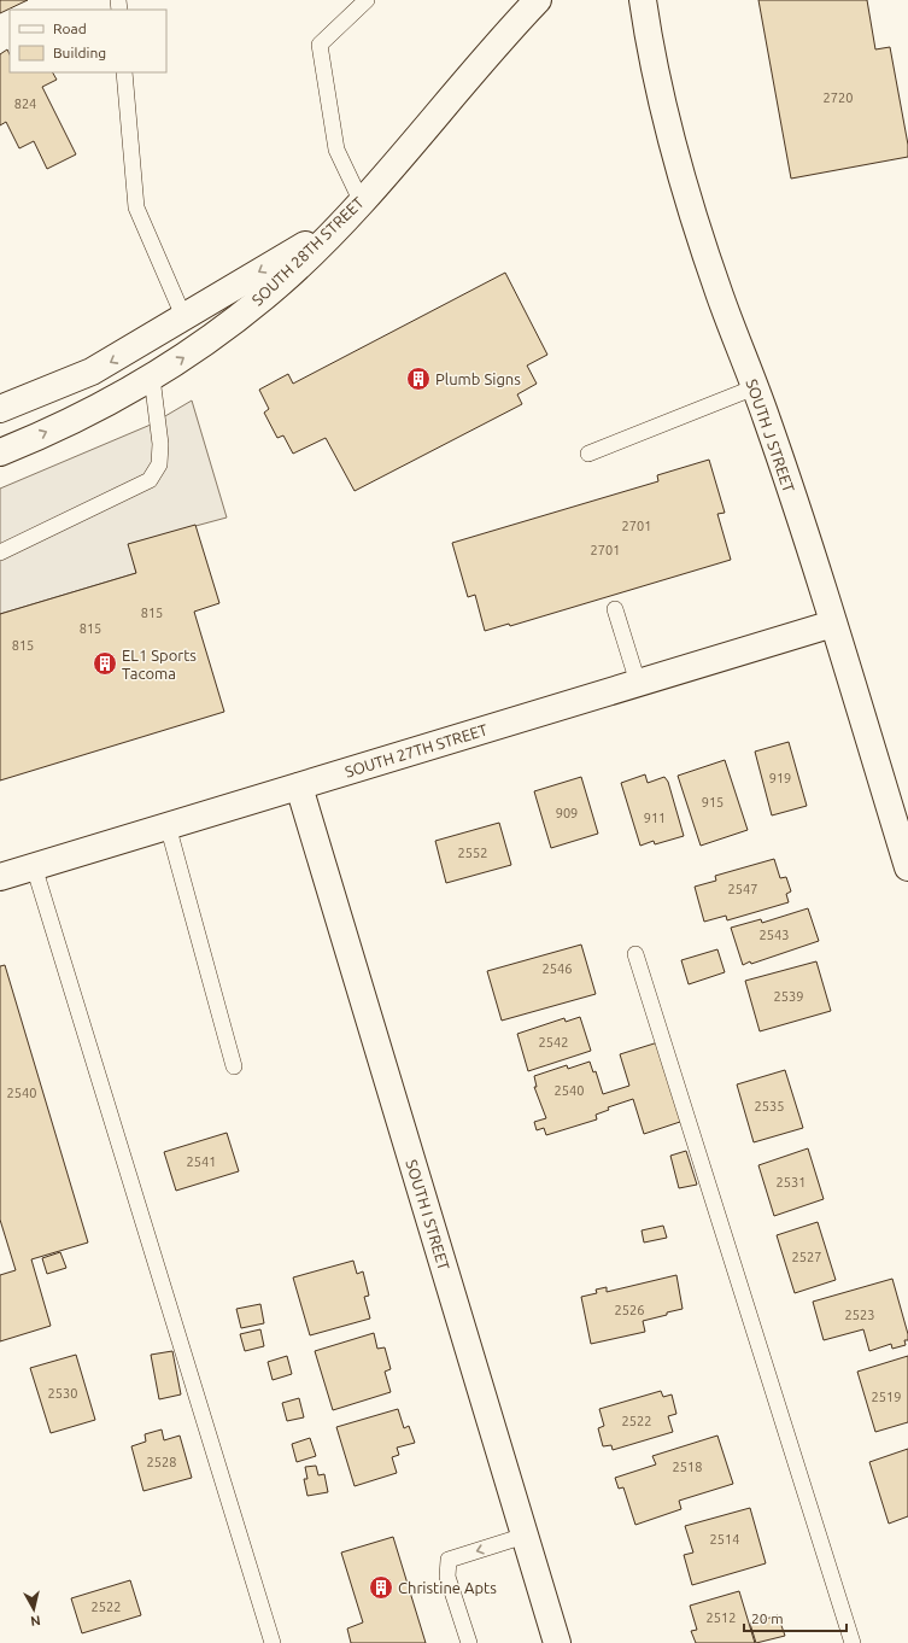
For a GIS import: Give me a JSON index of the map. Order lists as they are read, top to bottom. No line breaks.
{"streets":{"street":["SOUTH 28TH STREET","SOUTH J STREET","SOUTH 27TH STREET","SOUTH I STREET"]},"crossings":[["SOUTH J STREET","SOUTH 27TH STREET"],["SOUTH 27TH STREET","SOUTH I STREET"]],"places":{"building":["Plumb Signs","EL1 Sports Tacoma","Christine Apts"]},"house_numbers":["2720","824","2701","2701","815","815","815","919","915","909","911","2552","2547","2543","2546","2539","2542","2540","2540","2535","2541","2531","2527","2526","2523","2530","2519","2522","2528","2518","2514","2522","2512"],"legend":["Road","Building"],"scale_bar":"20 m","north":"bottom"}
